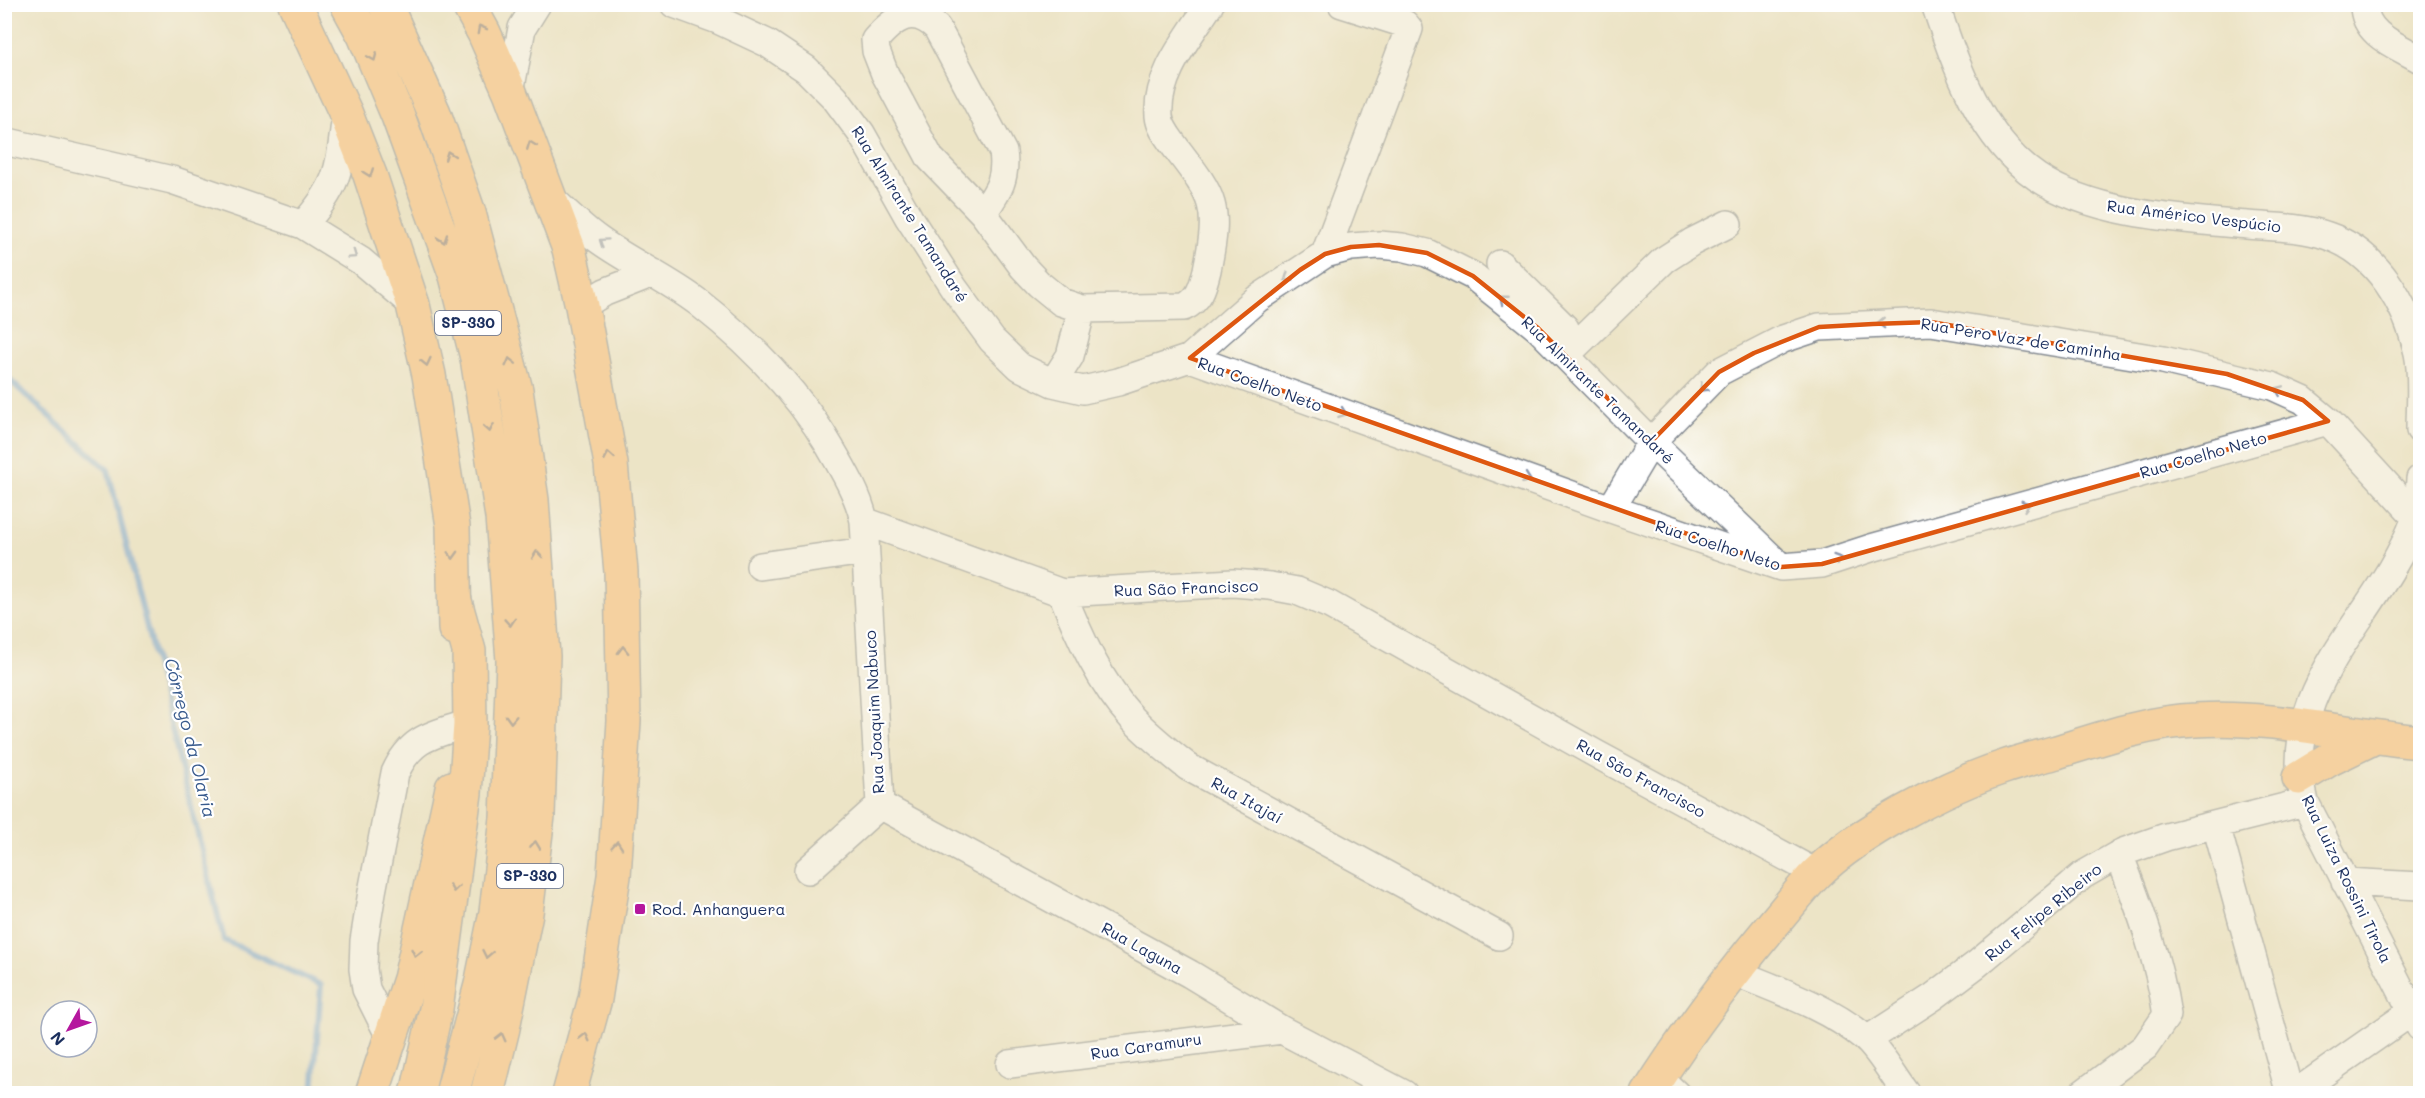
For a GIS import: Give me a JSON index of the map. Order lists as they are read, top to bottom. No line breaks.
{"streets":{"main road":["SP-330"],"street":["Rua Almirante Tamandaré","Rua Américo Vespúcio","Rua Pero Vaz de Caminha","Rua Coelho Neto","Rua São Francisco","Rua Joaquim Nabuco","Rua Itajaí","Rua Luiza Rossini Tirola","Rua Felipe Ribeiro","Rua Laguna","Rua Caramuru"]},"crossings":[["Rua Almirante Tamandaré","Rua Pero Vaz de Caminha"],["Rua Almirante Tamandaré","Rua Coelho Neto"],["Rua Pero Vaz de Caminha","Rua Coelho Neto"],["Rua São Francisco","Rua Joaquim Nabuco"],["Rua São Francisco","Rua Itajaí"],["Rua Joaquim Nabuco","Rua Laguna"],["Rua Luiza Rossini Tirola","Rua Felipe Ribeiro"],["Rua Laguna","Rua Caramuru"]],"one_way":["Rua Pero Vaz de Caminha","Rua Coelho Neto"],"water":["Córrego da Olaria"],"places":{"transit":["Rod. Anhanguera"]},"north":"bottom left"}
